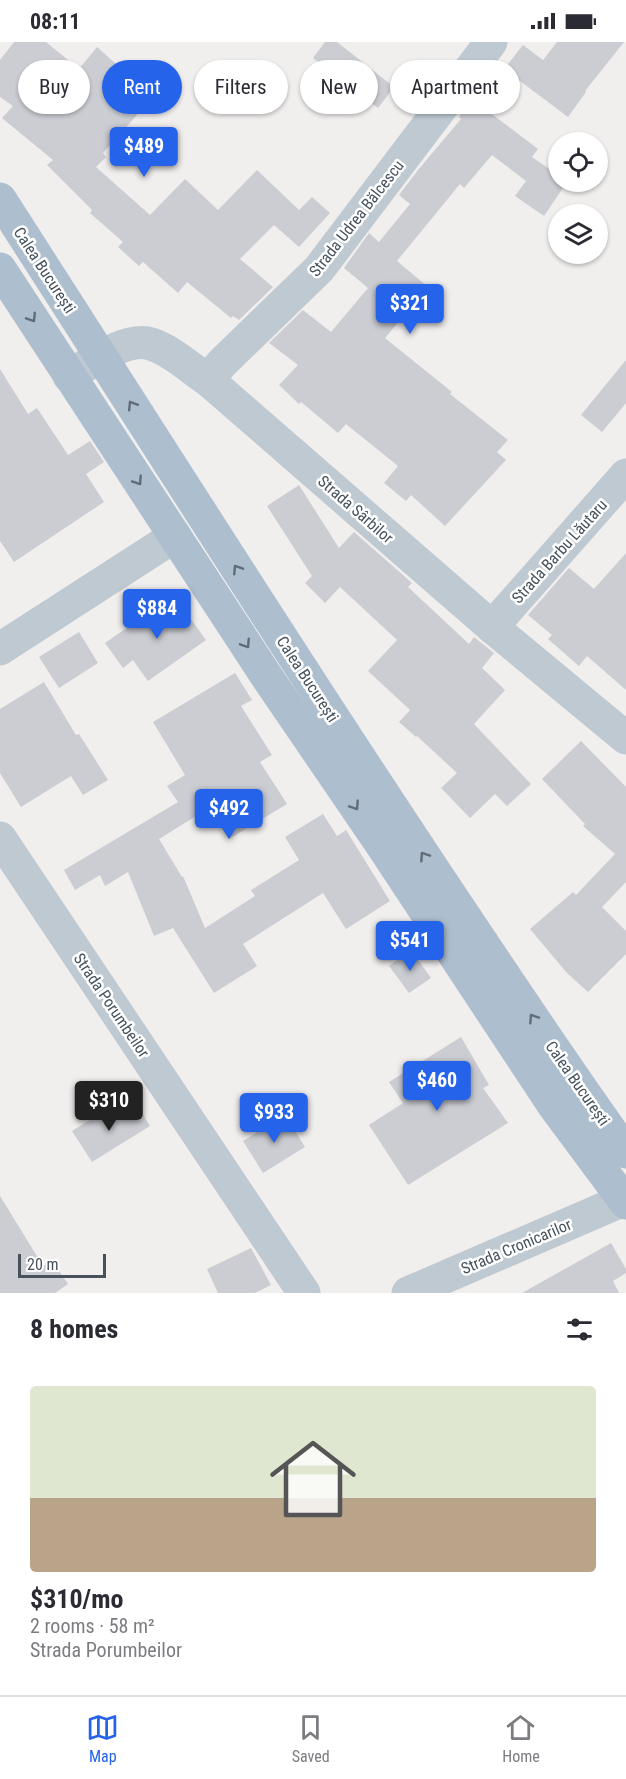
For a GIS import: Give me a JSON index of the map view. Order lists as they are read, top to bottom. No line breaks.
{"streets":{"main road":["Calea București"],"street":["Strada Udrea Bălcescu","Strada Sârbilor","Strada Barbu Lăutaru","Strada Porumbeilor","Strada Cronicarilor"]},"crossings":[["Strada Udrea Bălcescu","Strada Sârbilor"],["Calea București","Strada Sârbilor"],["Calea București","Strada Cronicarilor"],["Strada Sârbilor","Strada Barbu Lăutaru"]],"scale_bar":"20 m","page":{"status":"08:11","chip":["Buy","Rent","Filters","New","Apartment"],"price":["$489","$321","$884","$492","$541","$460","$310","$933"],"scale":"20 m","heading":"8 homes","list":[{"name":"$310/mo","note":"2 rooms · 58 m² · Strada Porumbeilor"}],"tabs":["Map","Saved","Home"]}}
